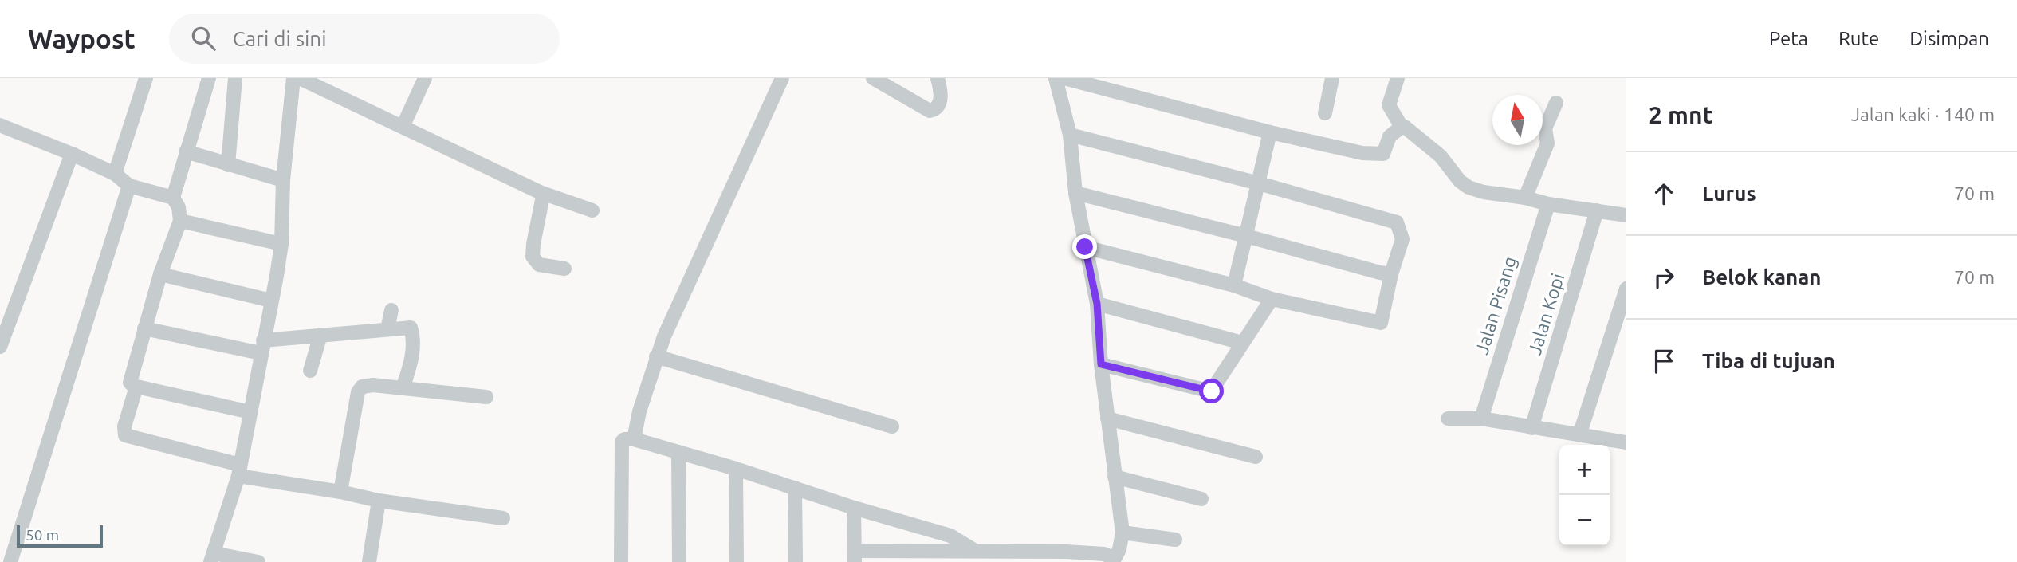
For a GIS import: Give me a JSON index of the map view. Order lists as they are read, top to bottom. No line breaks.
{"streets":{"street":["Jalan Pisang","Jalan Kopi"]},"scale_bar":"50 m","north":"top","page":{"header":"Waypost","search":"Cari di sini","nav":["Peta","Rute","Disimpan"],"heading":["2 mnt","Jalan kaki · 140 m"],"list":[["Lurus","70 m"],["Belok kanan","70 m"],"Tiba di tujuan"],"map_buttons":["+","−"],"scale":"50 m"}}
